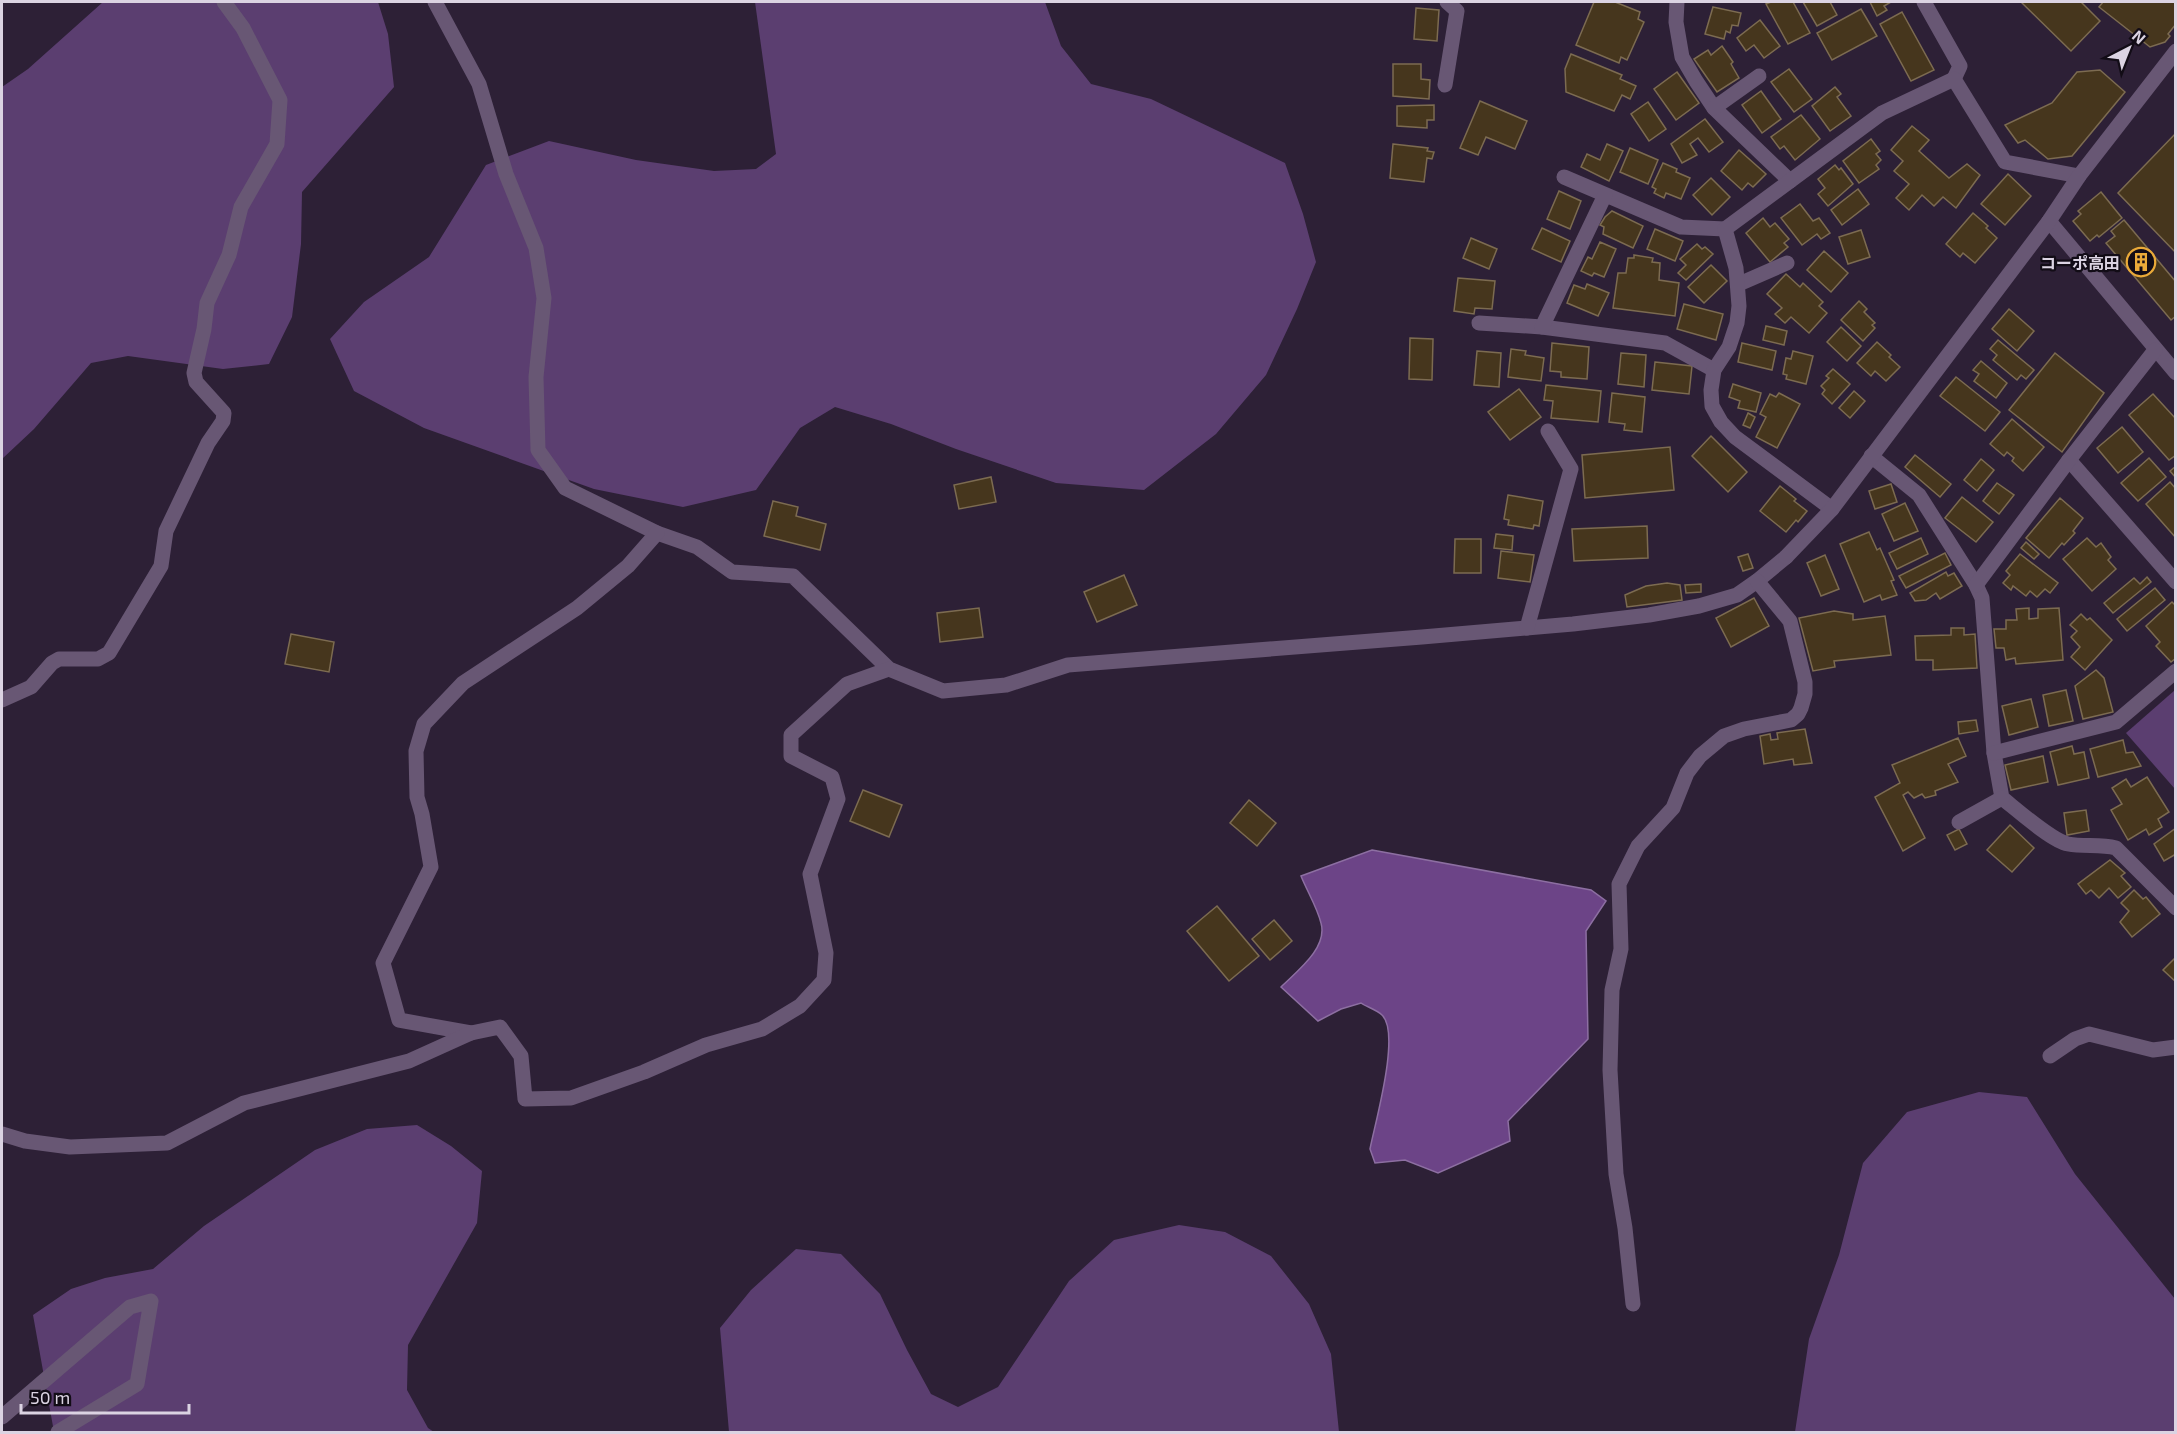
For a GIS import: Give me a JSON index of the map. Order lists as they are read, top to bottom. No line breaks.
{"places":{"building":["コーポ高田"]},"scale_bar":"50 m","north":"top right"}
